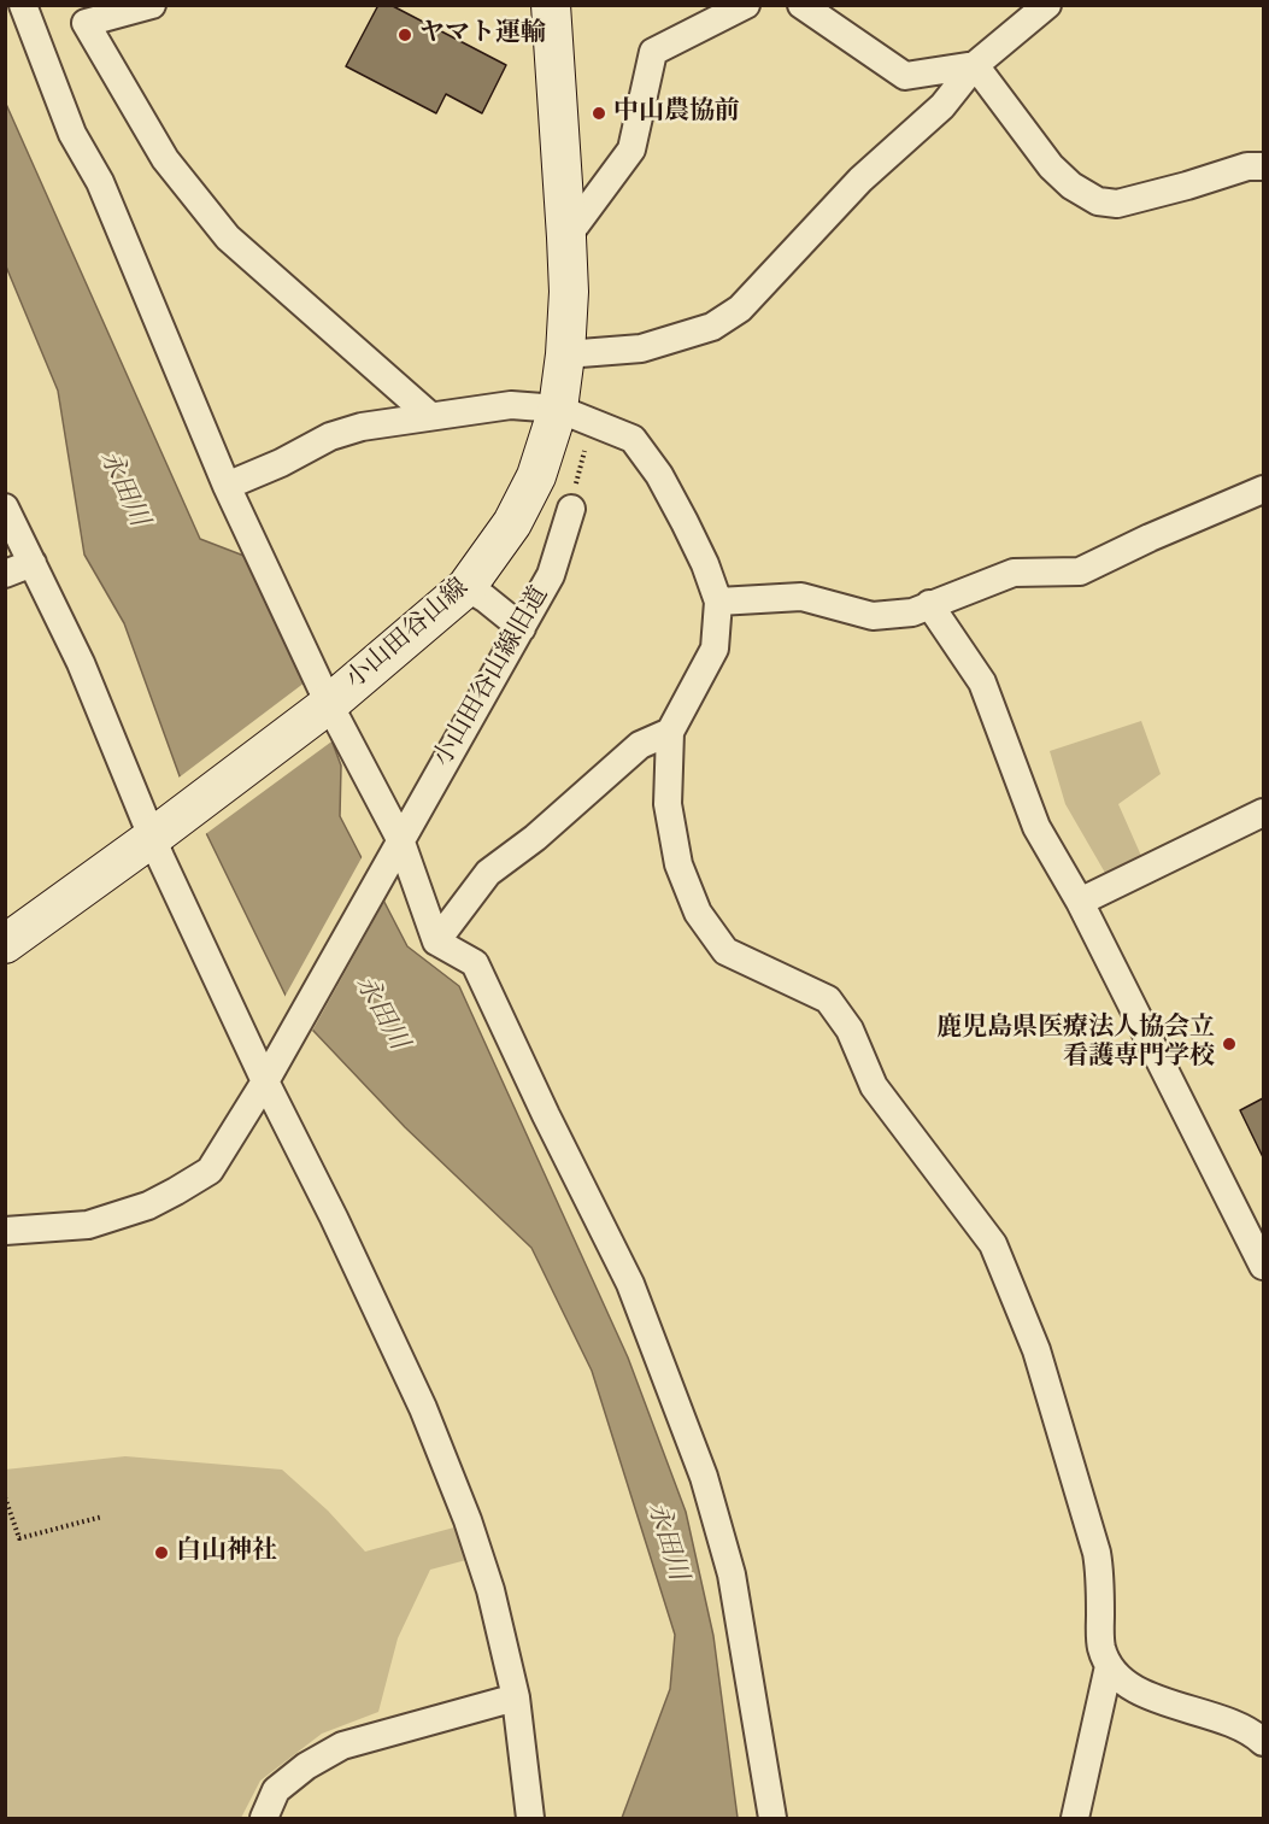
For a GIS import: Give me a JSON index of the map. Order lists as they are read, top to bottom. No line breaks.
{"streets":{"main road":["小山田谷山線"],"street":["小山田谷山線旧道"]},"water":["永田川"],"places":["ヤマト運輸","中山農協前","鹿児島県医療法人協会立 看護専門学校","白山神社"]}
